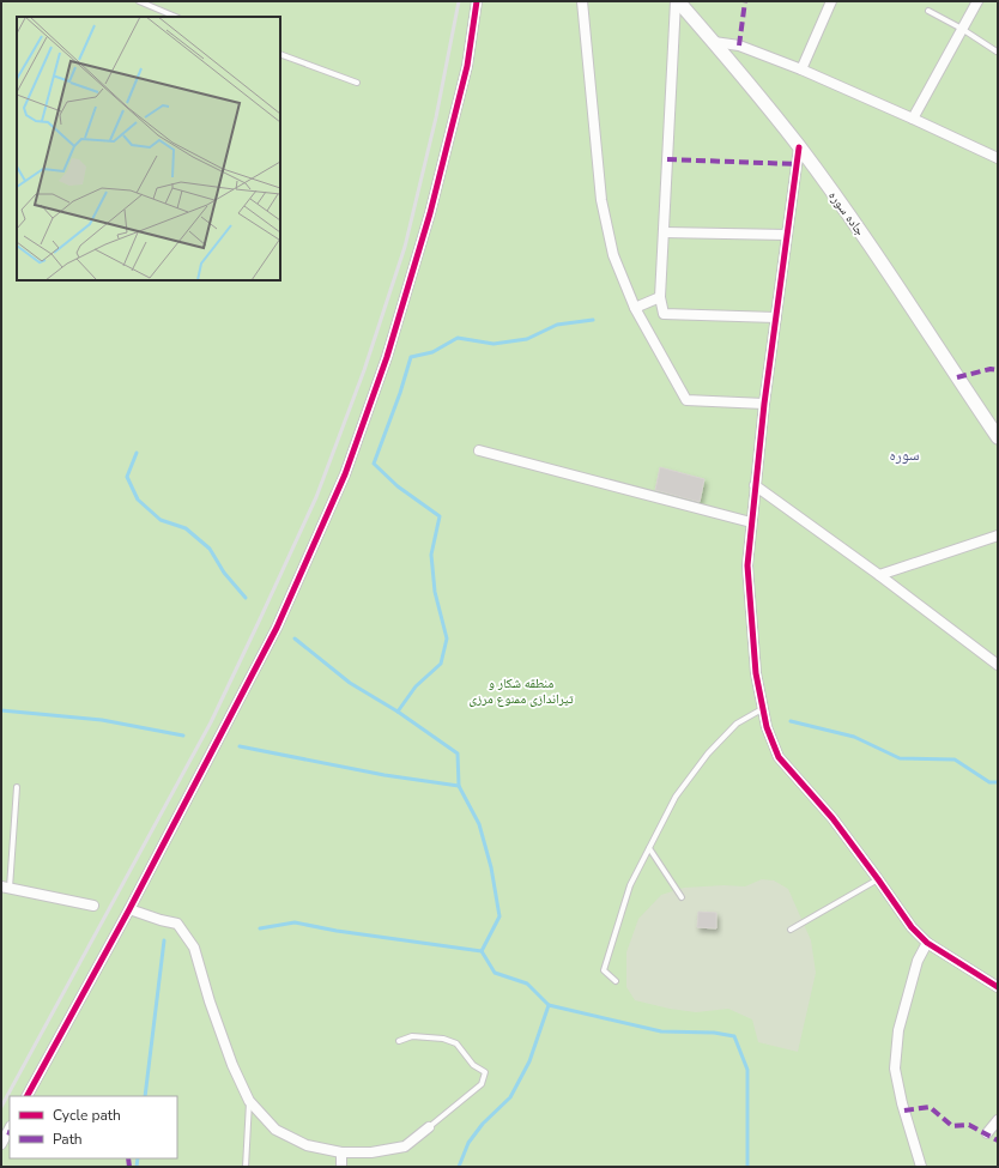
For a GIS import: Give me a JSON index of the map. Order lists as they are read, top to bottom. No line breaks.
{"streets":{"main road":["جاده سوره"]},"districts":["سوره"],"parks":["منطقه شکار و تیراندازی ممنوع مرزی"],"legend":["Cycle path","Path"]}
